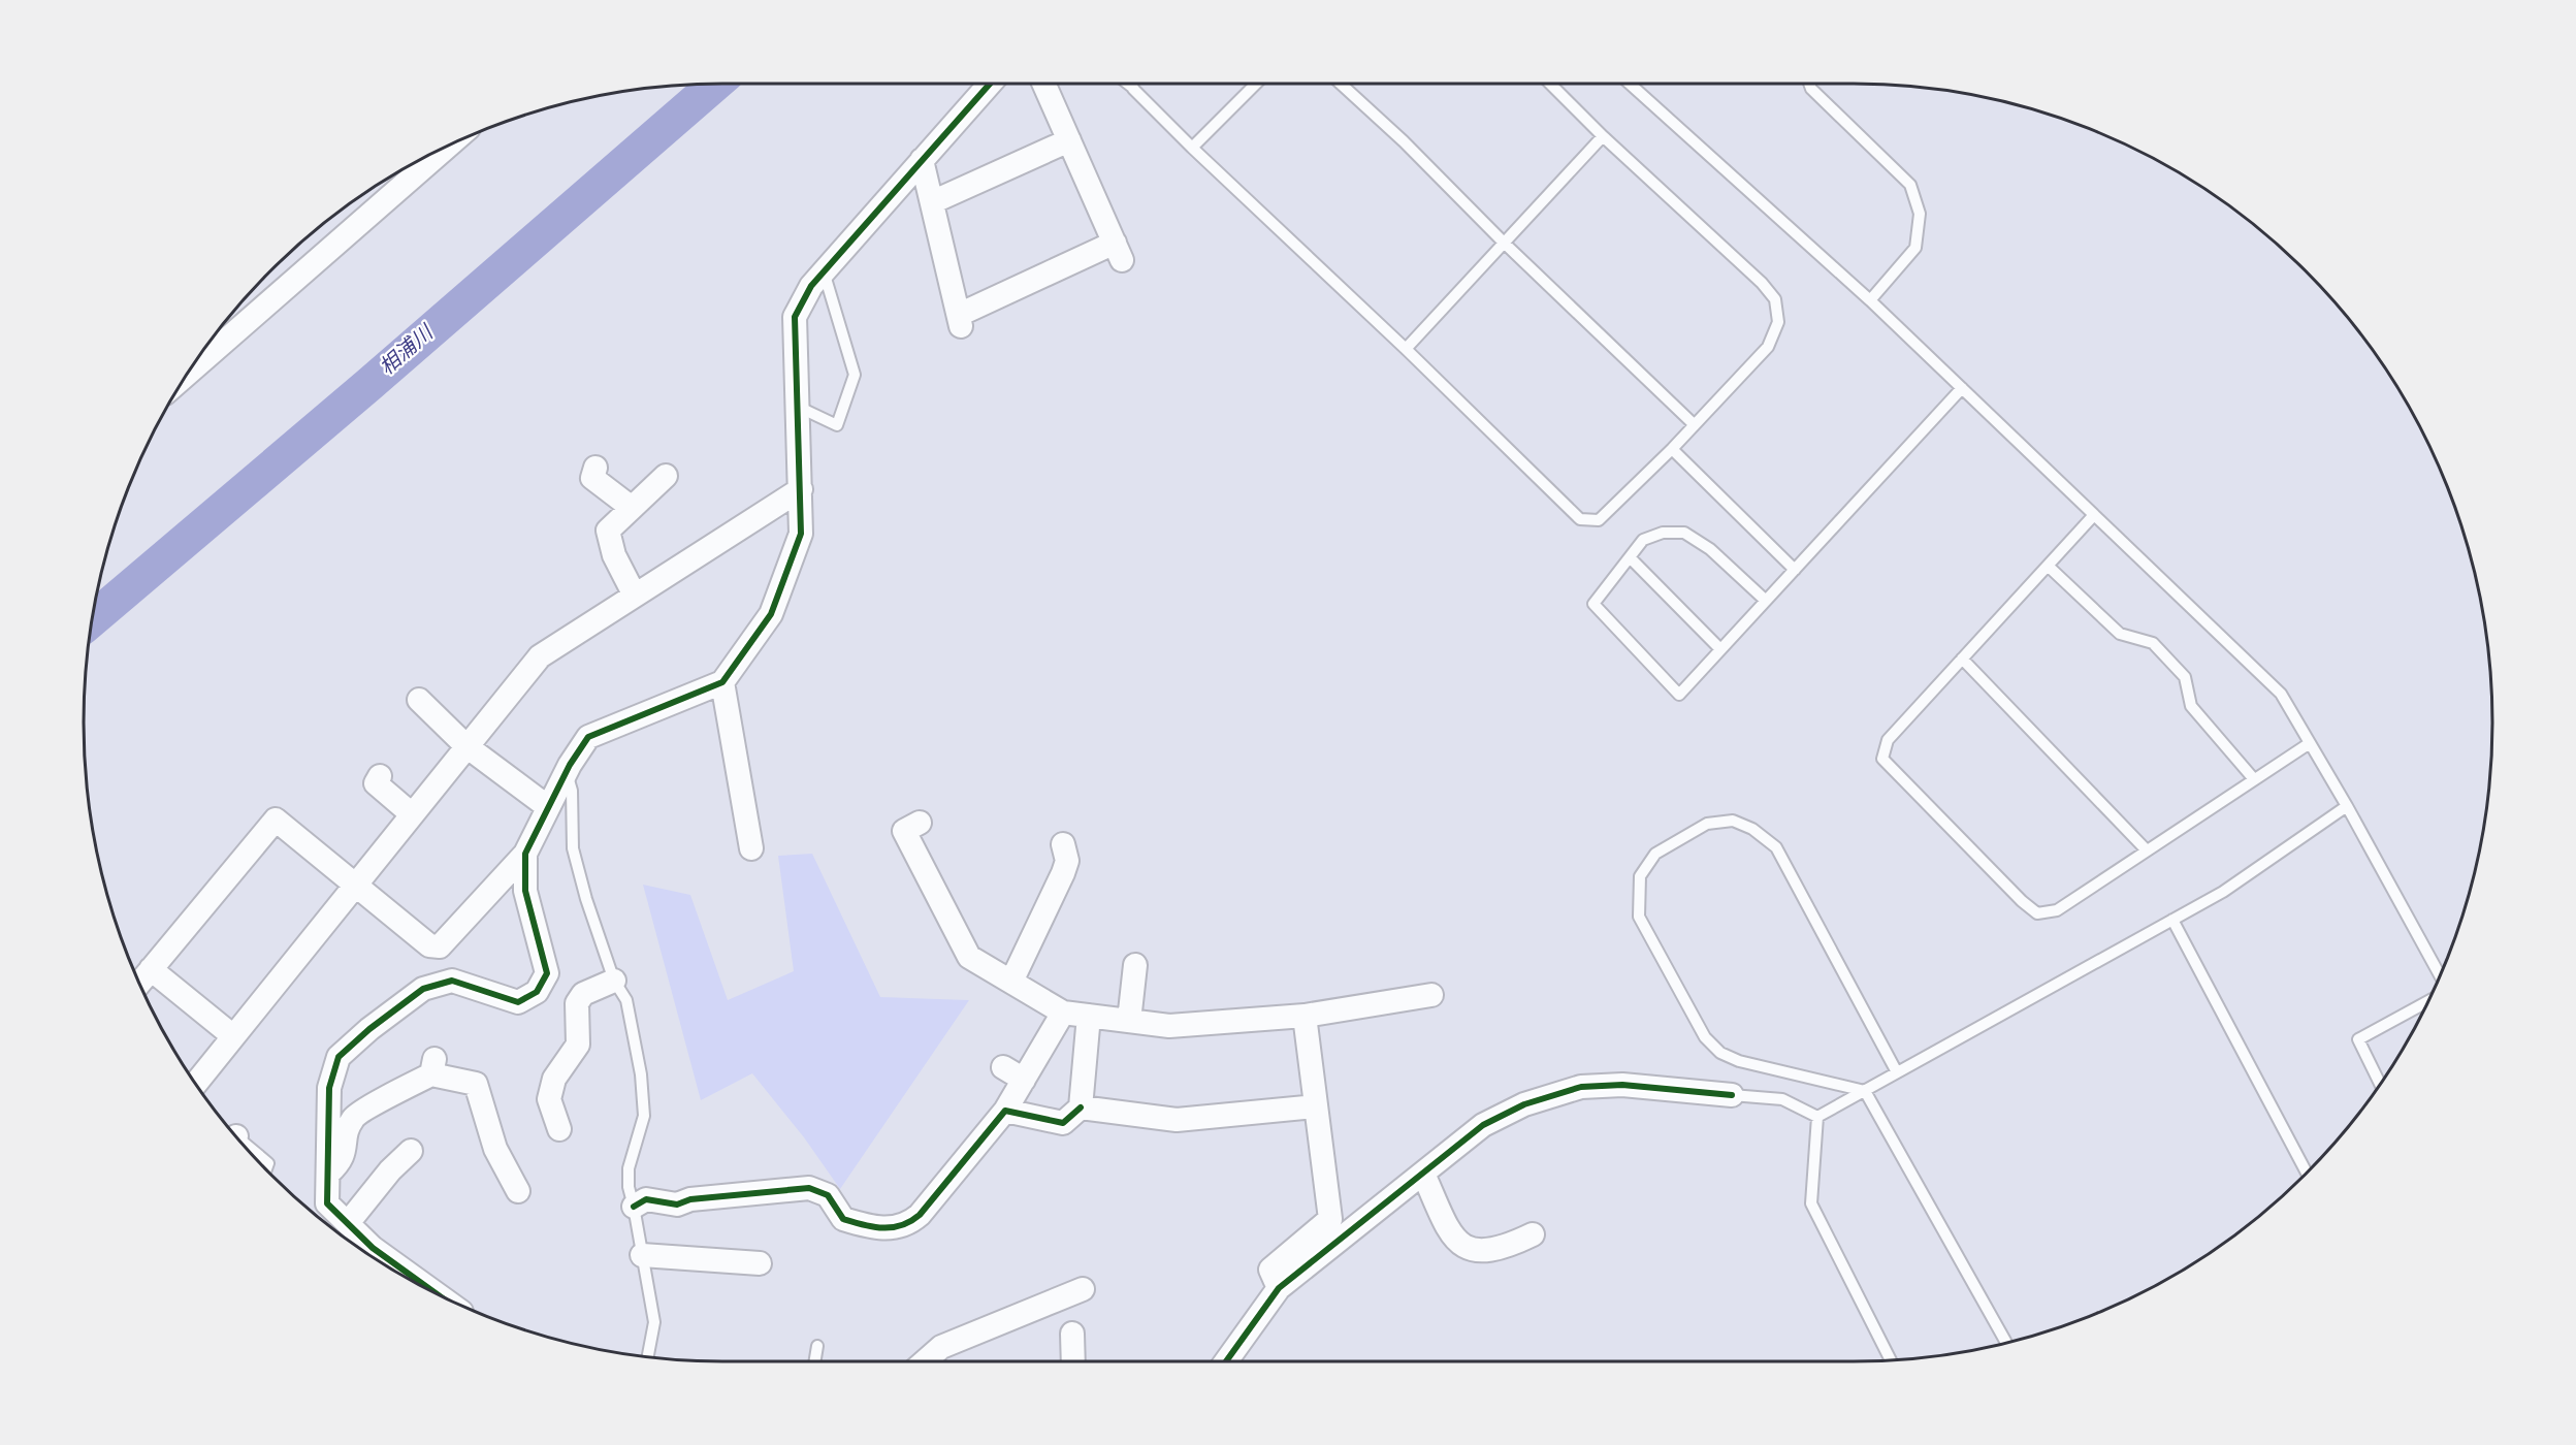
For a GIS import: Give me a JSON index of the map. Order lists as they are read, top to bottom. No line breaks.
{"water":["相浦川"]}
